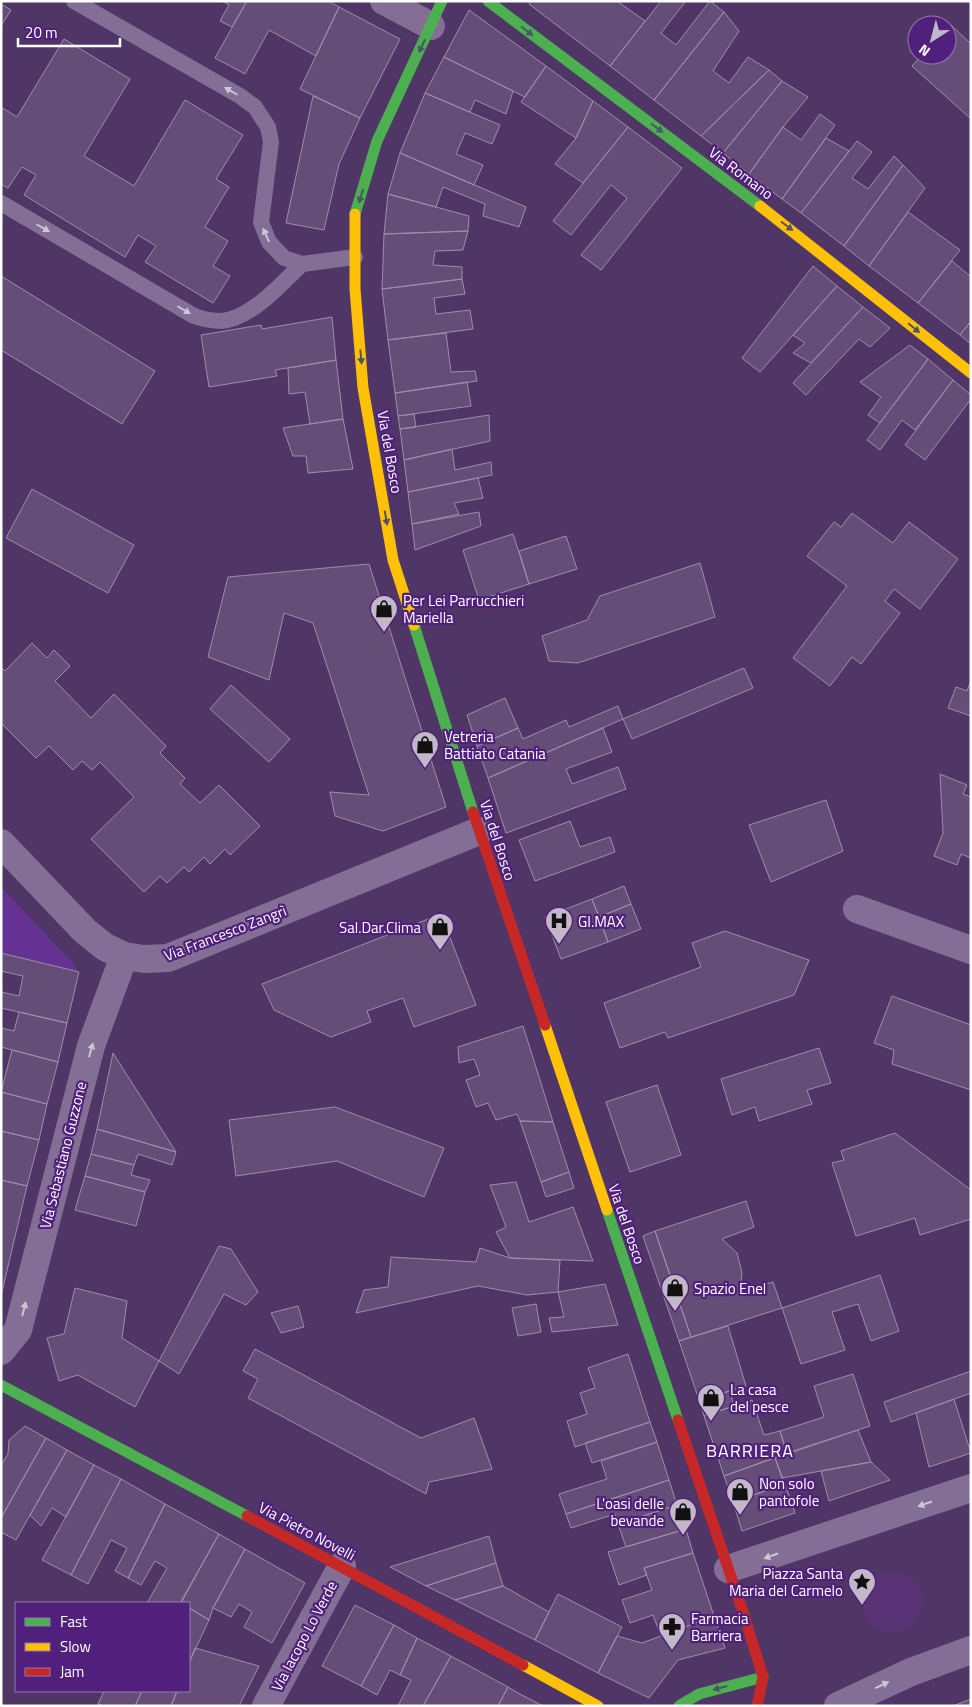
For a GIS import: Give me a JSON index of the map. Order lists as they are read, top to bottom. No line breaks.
{"streets":{"main road":["Via Romano","Via del Bosco","Via Pietro Novelli"],"street":["Via Francesco Zangrì","Via Sebastiano Guzzone","Via Iacopo Lo Verde"]},"crossings":[["Via del Bosco","Via Francesco Zangrì"],["Via Francesco Zangrì","Via Sebastiano Guzzone"],["Via Pietro Novelli","Via Iacopo Lo Verde"]],"one_way":["Via Romano","Via del Bosco","Via Sebastiano Guzzone"],"districts":["BARRIERA"],"places":{"shop":["Per Lei Parrucchieri Mariella","Vetreria Battiato Catania","Sal.Dar.Clima","Spazio Enel","La casa del pesce","Non solo pantofole","L'oasi delle bevande"],"hospital":["GI.MAX"],"place":["Piazza Santa Maria del Carmelo"],"pharmacy":["Farmacia Barriera"]},"legend":["Fast","Slow","Jam"],"scale_bar":"20 m","north":"bottom left"}
